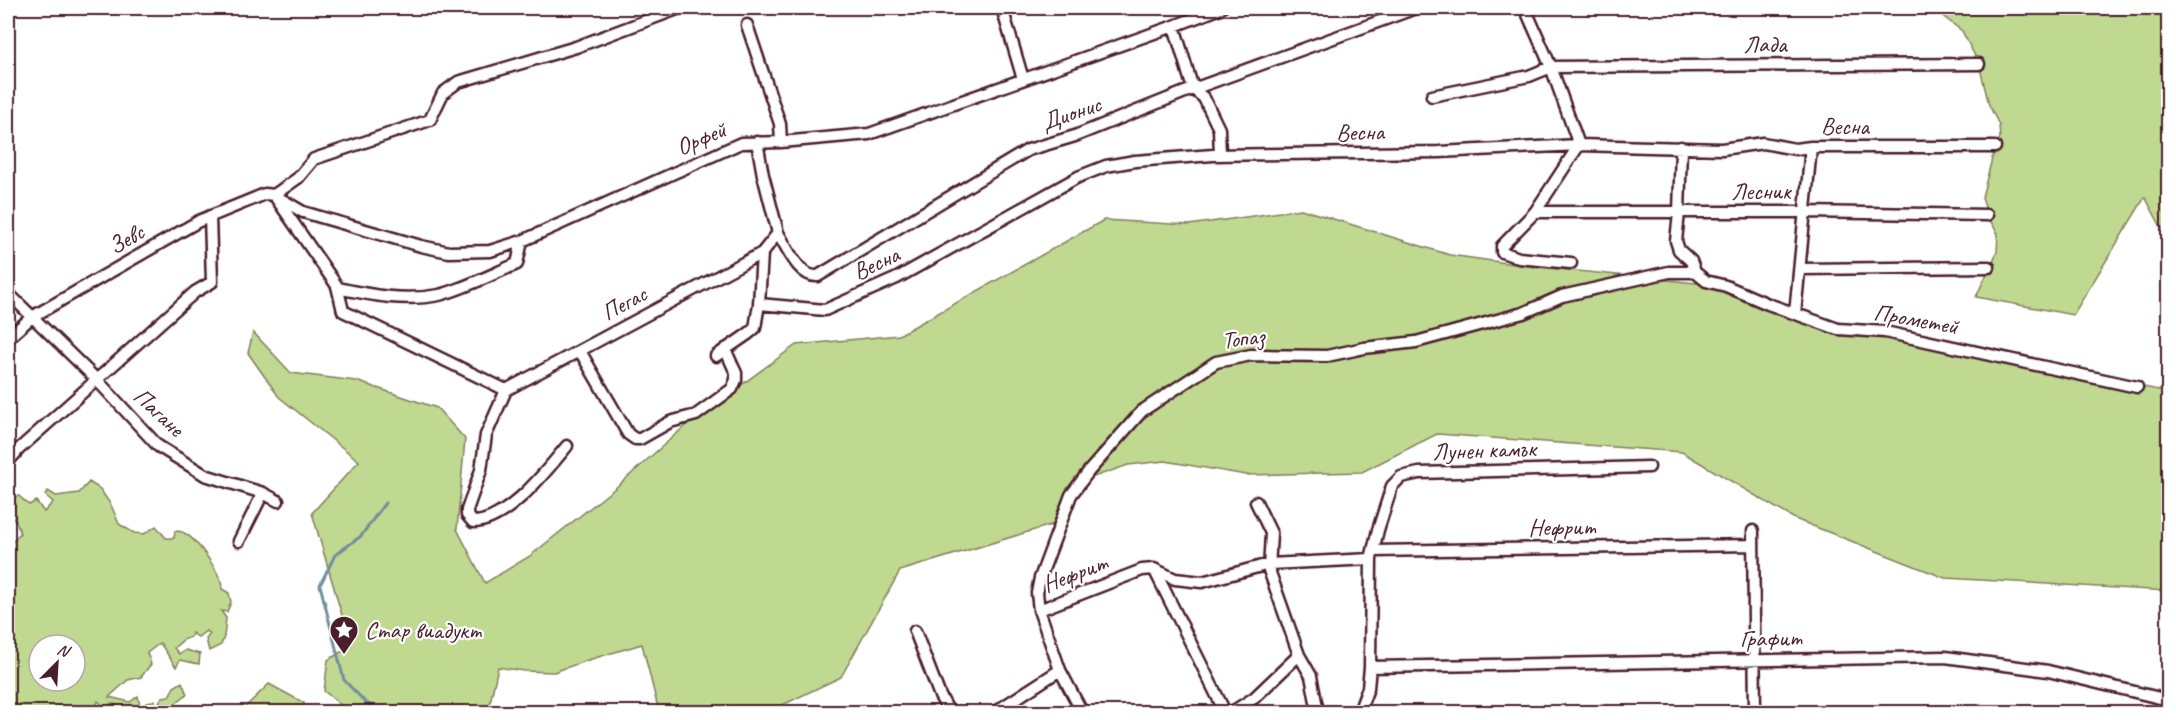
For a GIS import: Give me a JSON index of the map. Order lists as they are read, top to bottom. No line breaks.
{"streets":{"street":["Лада","Дионис","Весна","Орфей","Лесник","Зевс","Пегас","Прометей","Топаз","Пагане","Лунен камък","Нефрит","Графит"]},"crossings":[["Дионис","Орфей"],["Орфей","Зевс"],["Зевс","Пагане"],["Прометей","Топаз"],["Топаз","Нефрит"],["Лунен камък","Нефрит"],["Лунен камък","Графит"]],"places":{"place":["Стар виадукт"]},"north":"top right"}
